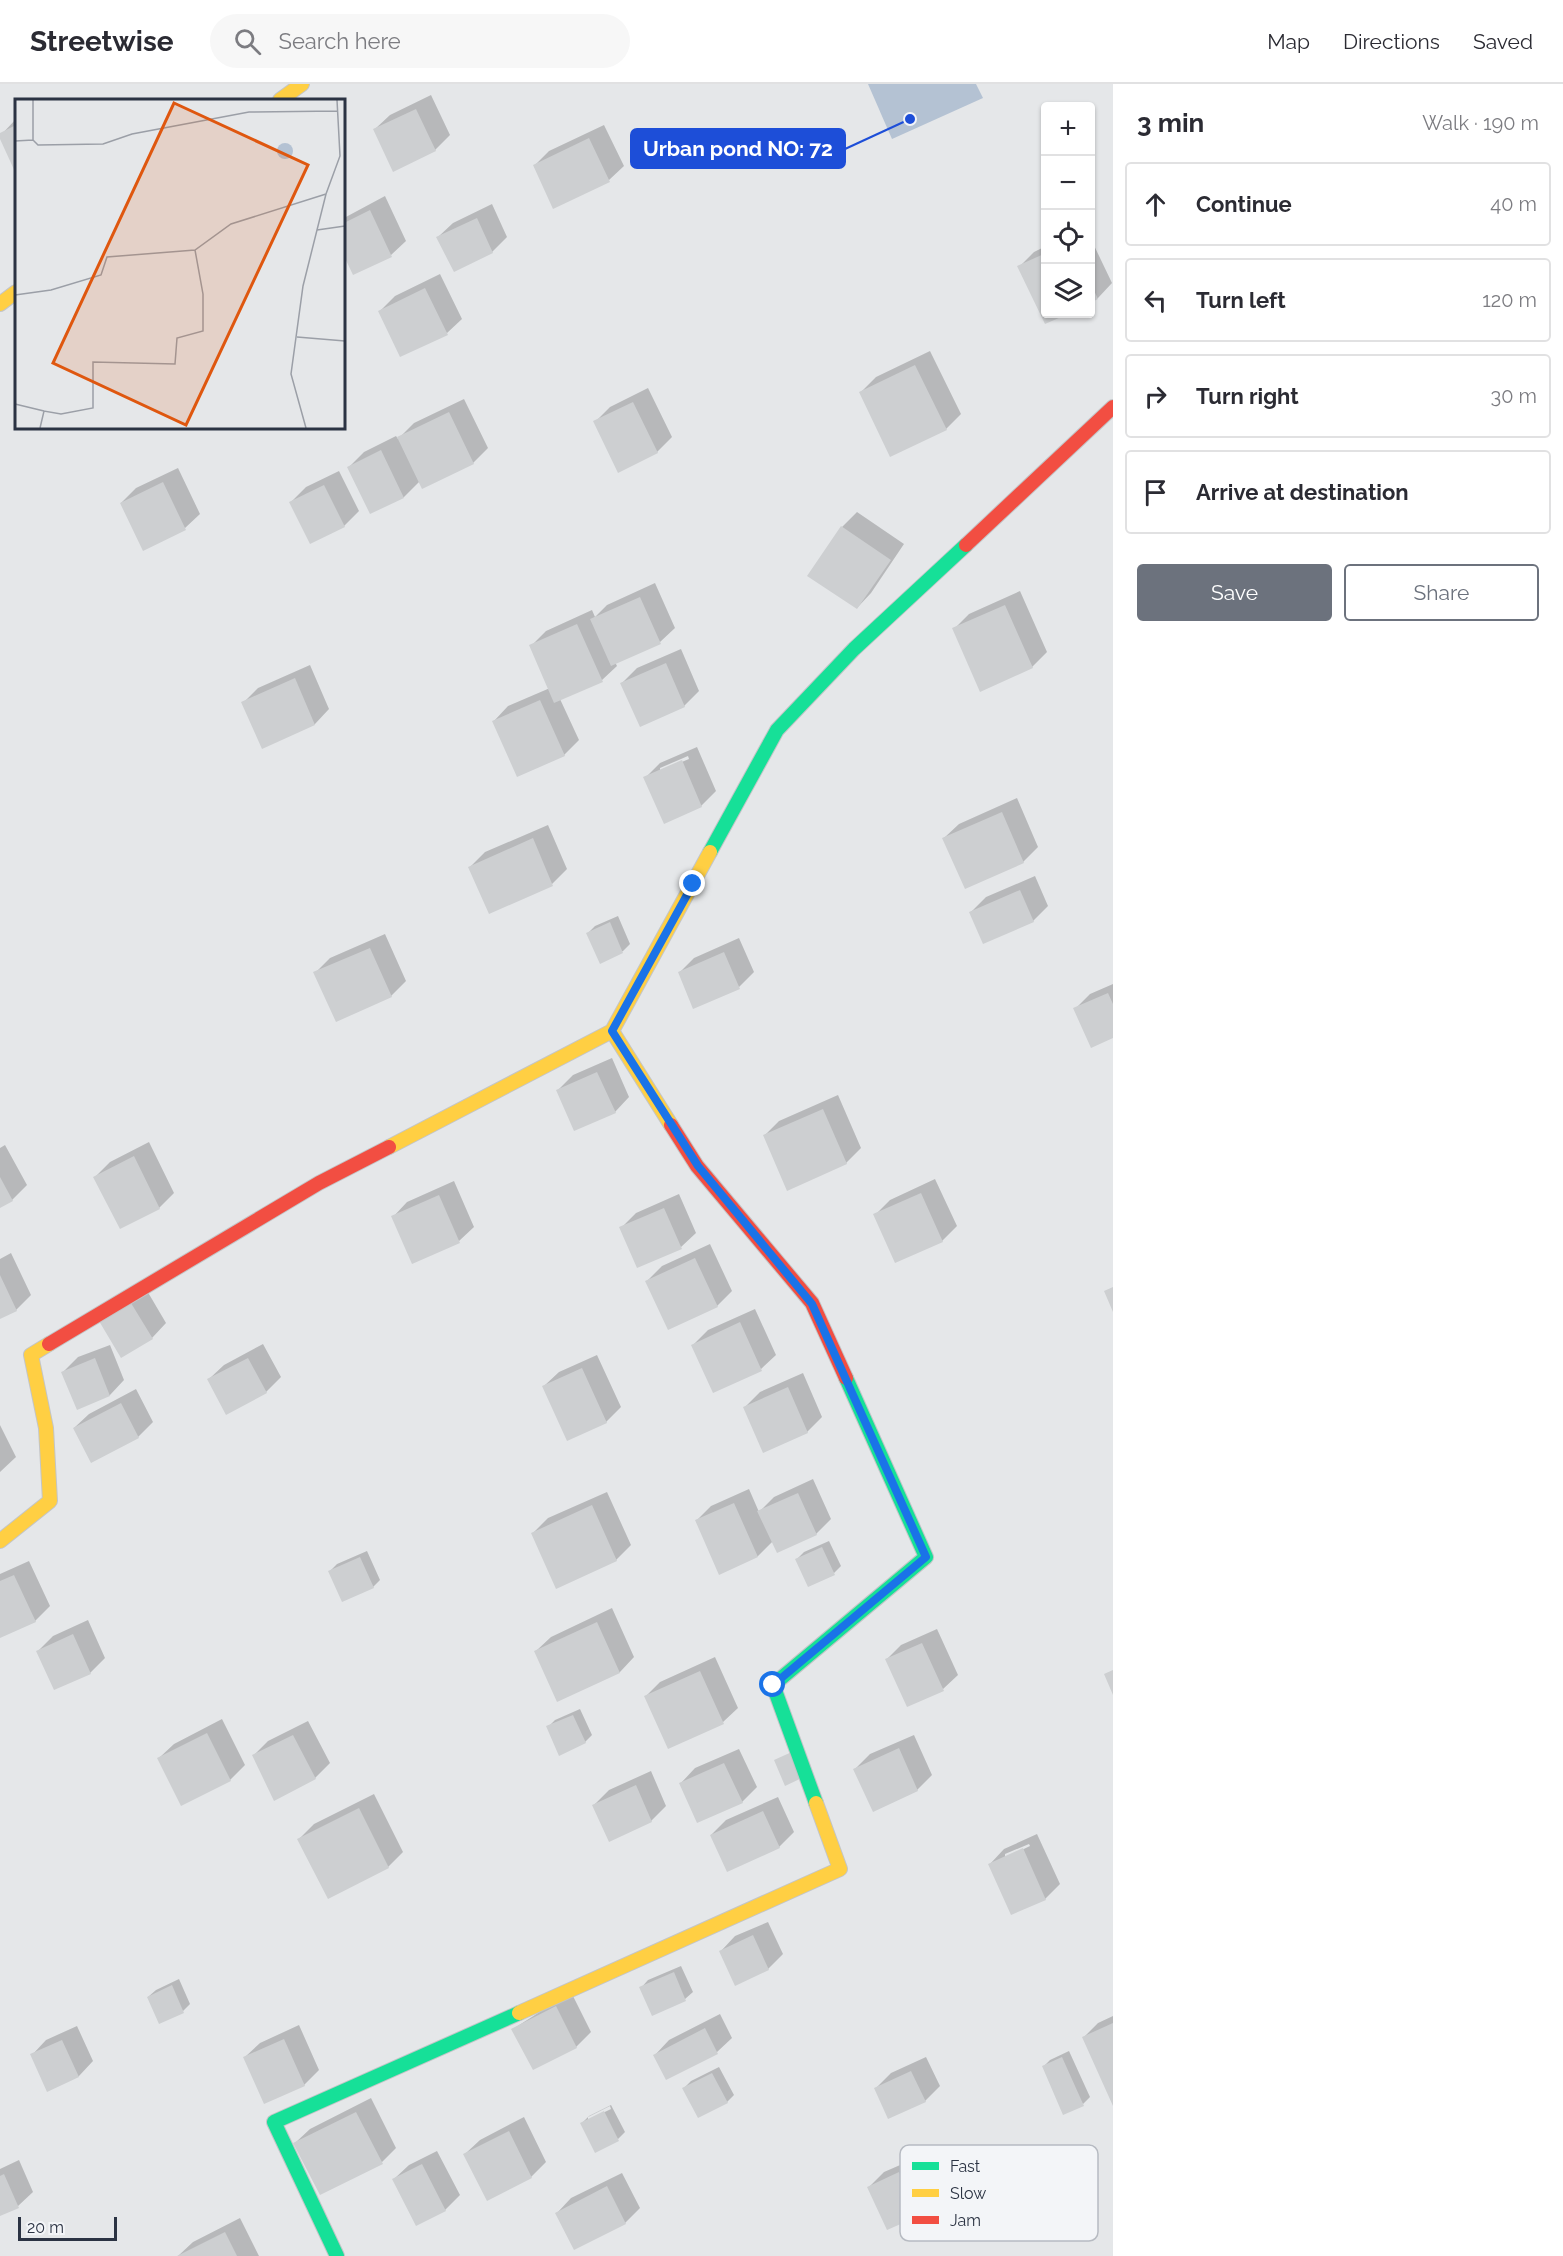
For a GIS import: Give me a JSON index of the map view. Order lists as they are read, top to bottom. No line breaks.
{"places":["Urban pond NO: 72"],"legend":["Fast","Slow","Jam"],"scale_bar":"20 m","page":{"header":"Streetwise","search":"Search here","nav":["Map","Directions","Saved"],"heading":["3 min","Walk · 190 m"],"map_buttons":["+","−"],"list":[["Continue","40 m"],["Turn left","120 m"],["Turn right","30 m"],"Arrive at destination"],"buttons":["Save","Share"],"scale":"20 m"}}
